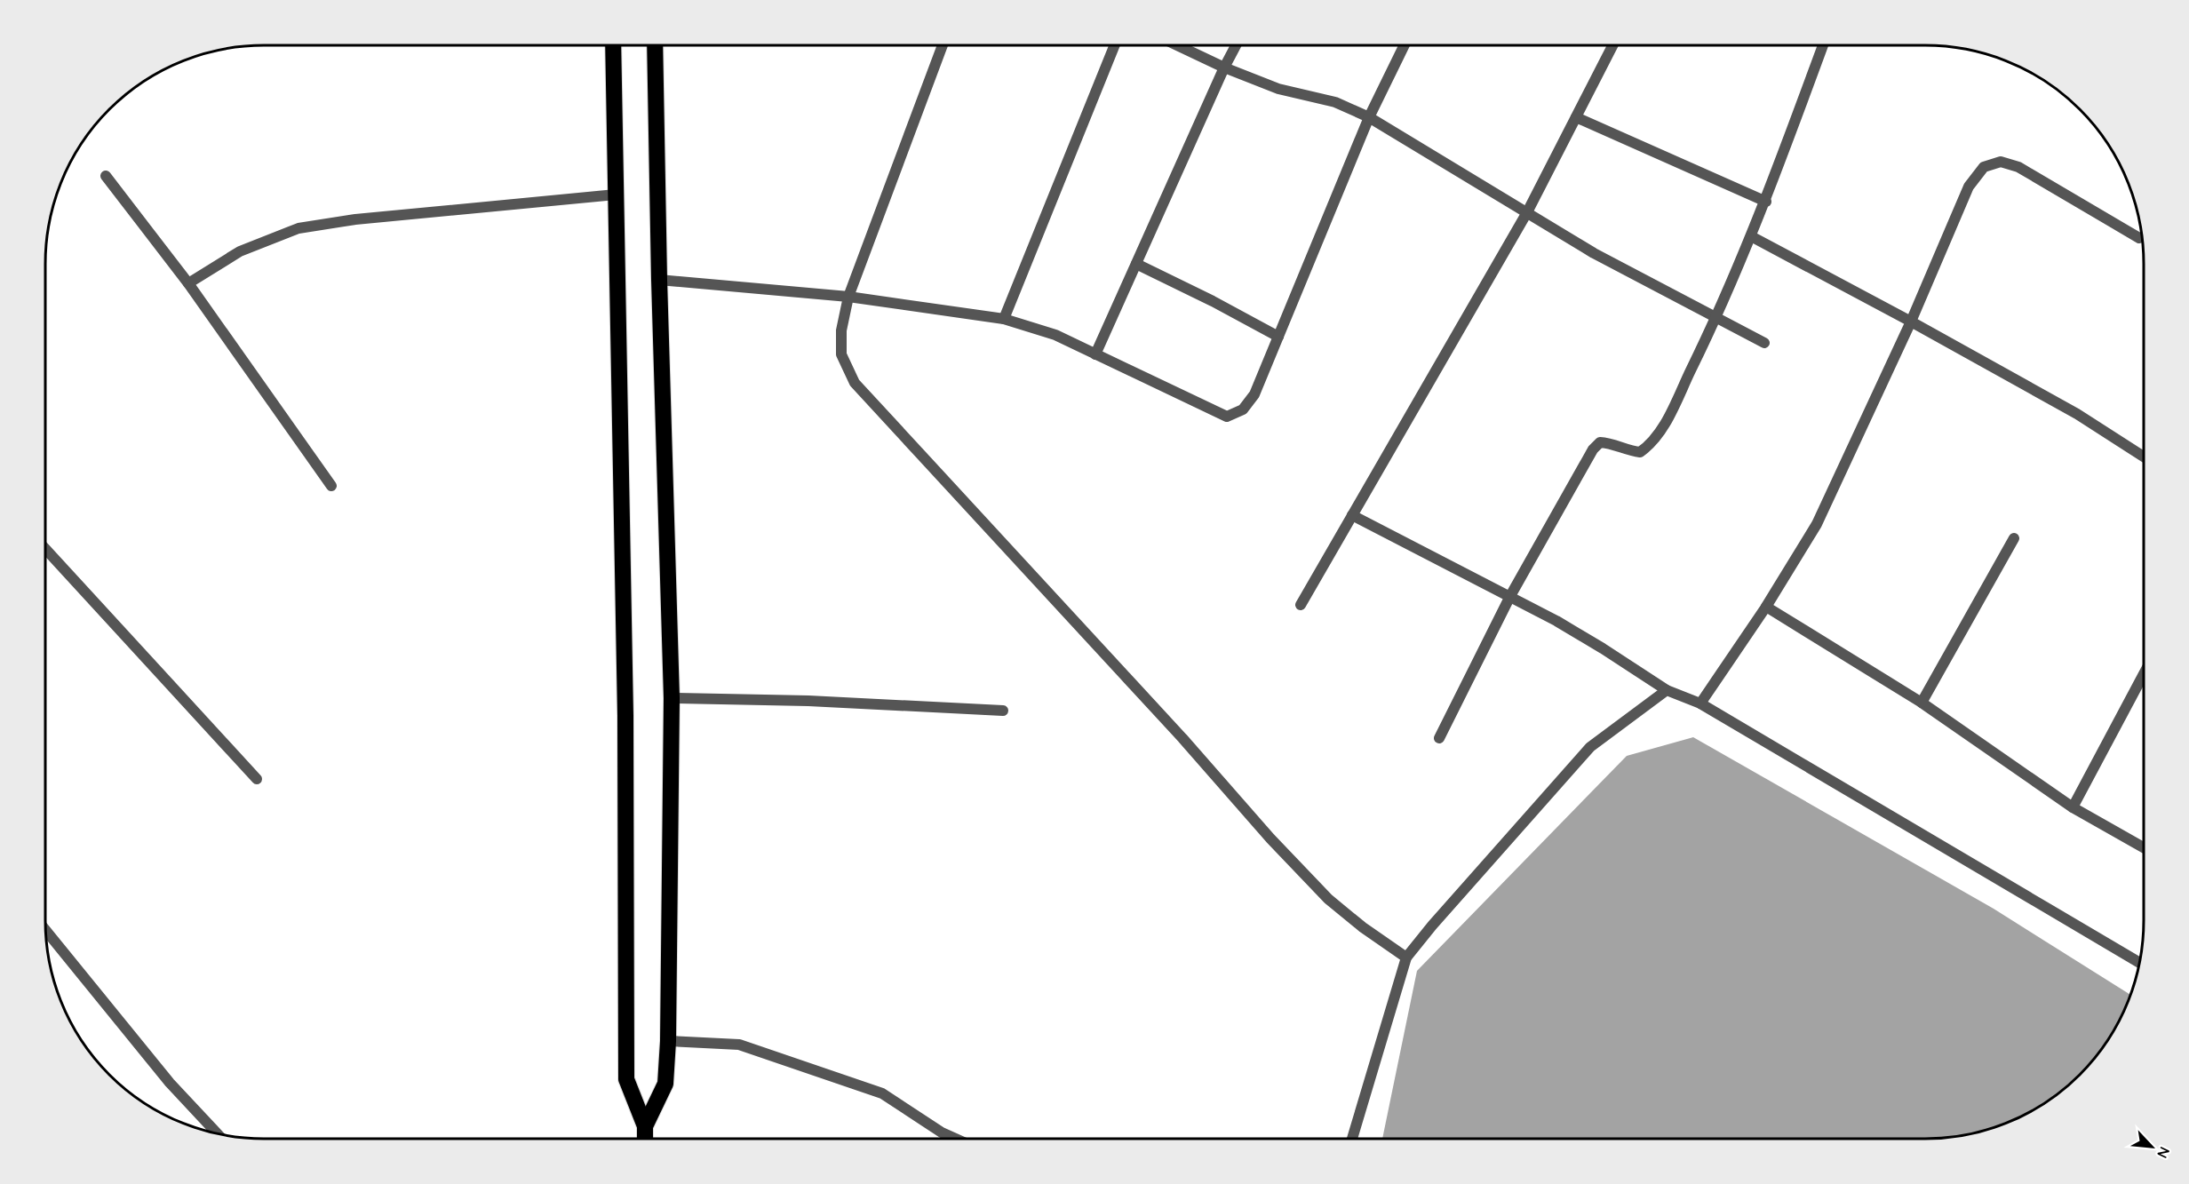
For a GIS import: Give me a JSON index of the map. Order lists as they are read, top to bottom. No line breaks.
{"north":"bottom right"}
